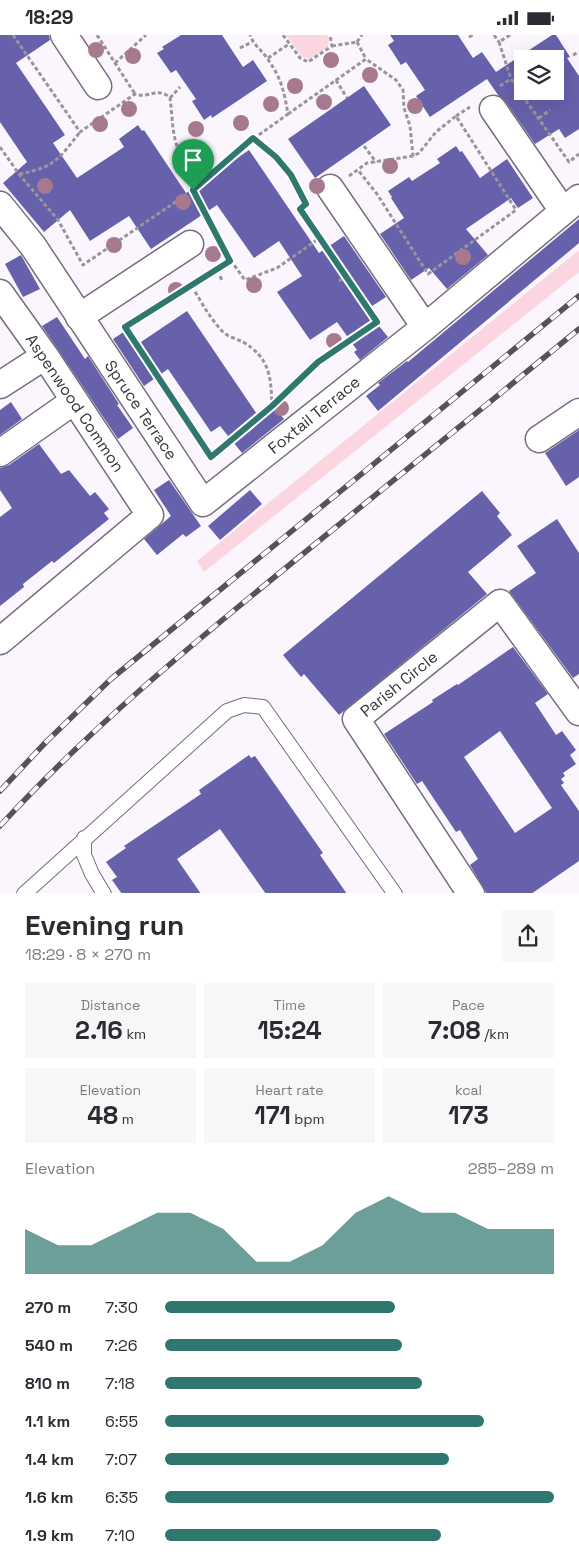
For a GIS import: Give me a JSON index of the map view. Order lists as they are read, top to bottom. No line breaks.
{"streets":{"street":["Aspenwood Common","Spruce Terrace","Foxtail Terrace","Parish Circle"]},"crossings":[["Spruce Terrace","Foxtail Terrace"]],"page":{"status":"18:29","heading":["Evening run","18:29 · 8 × 270 m"],"stats":[["Distance","2.16 km"],["Time","15:24"],["Pace","7:08 /km"],["Elevation","48 m"],["Heart rate","171 bpm"],["kcal","173"]],"chart":["Elevation","285–289 m"],"list":[{"name":"270 m","note":"7:30"},{"name":"540 m","note":"7:26"},{"name":"810 m","note":"7:18"},{"name":"1.1 km","note":"6:55"},{"name":"1.4 km","note":"7:07"},{"name":"1.6 km","note":"6:35"},{"name":"1.9 km","note":"7:10"}]}}
